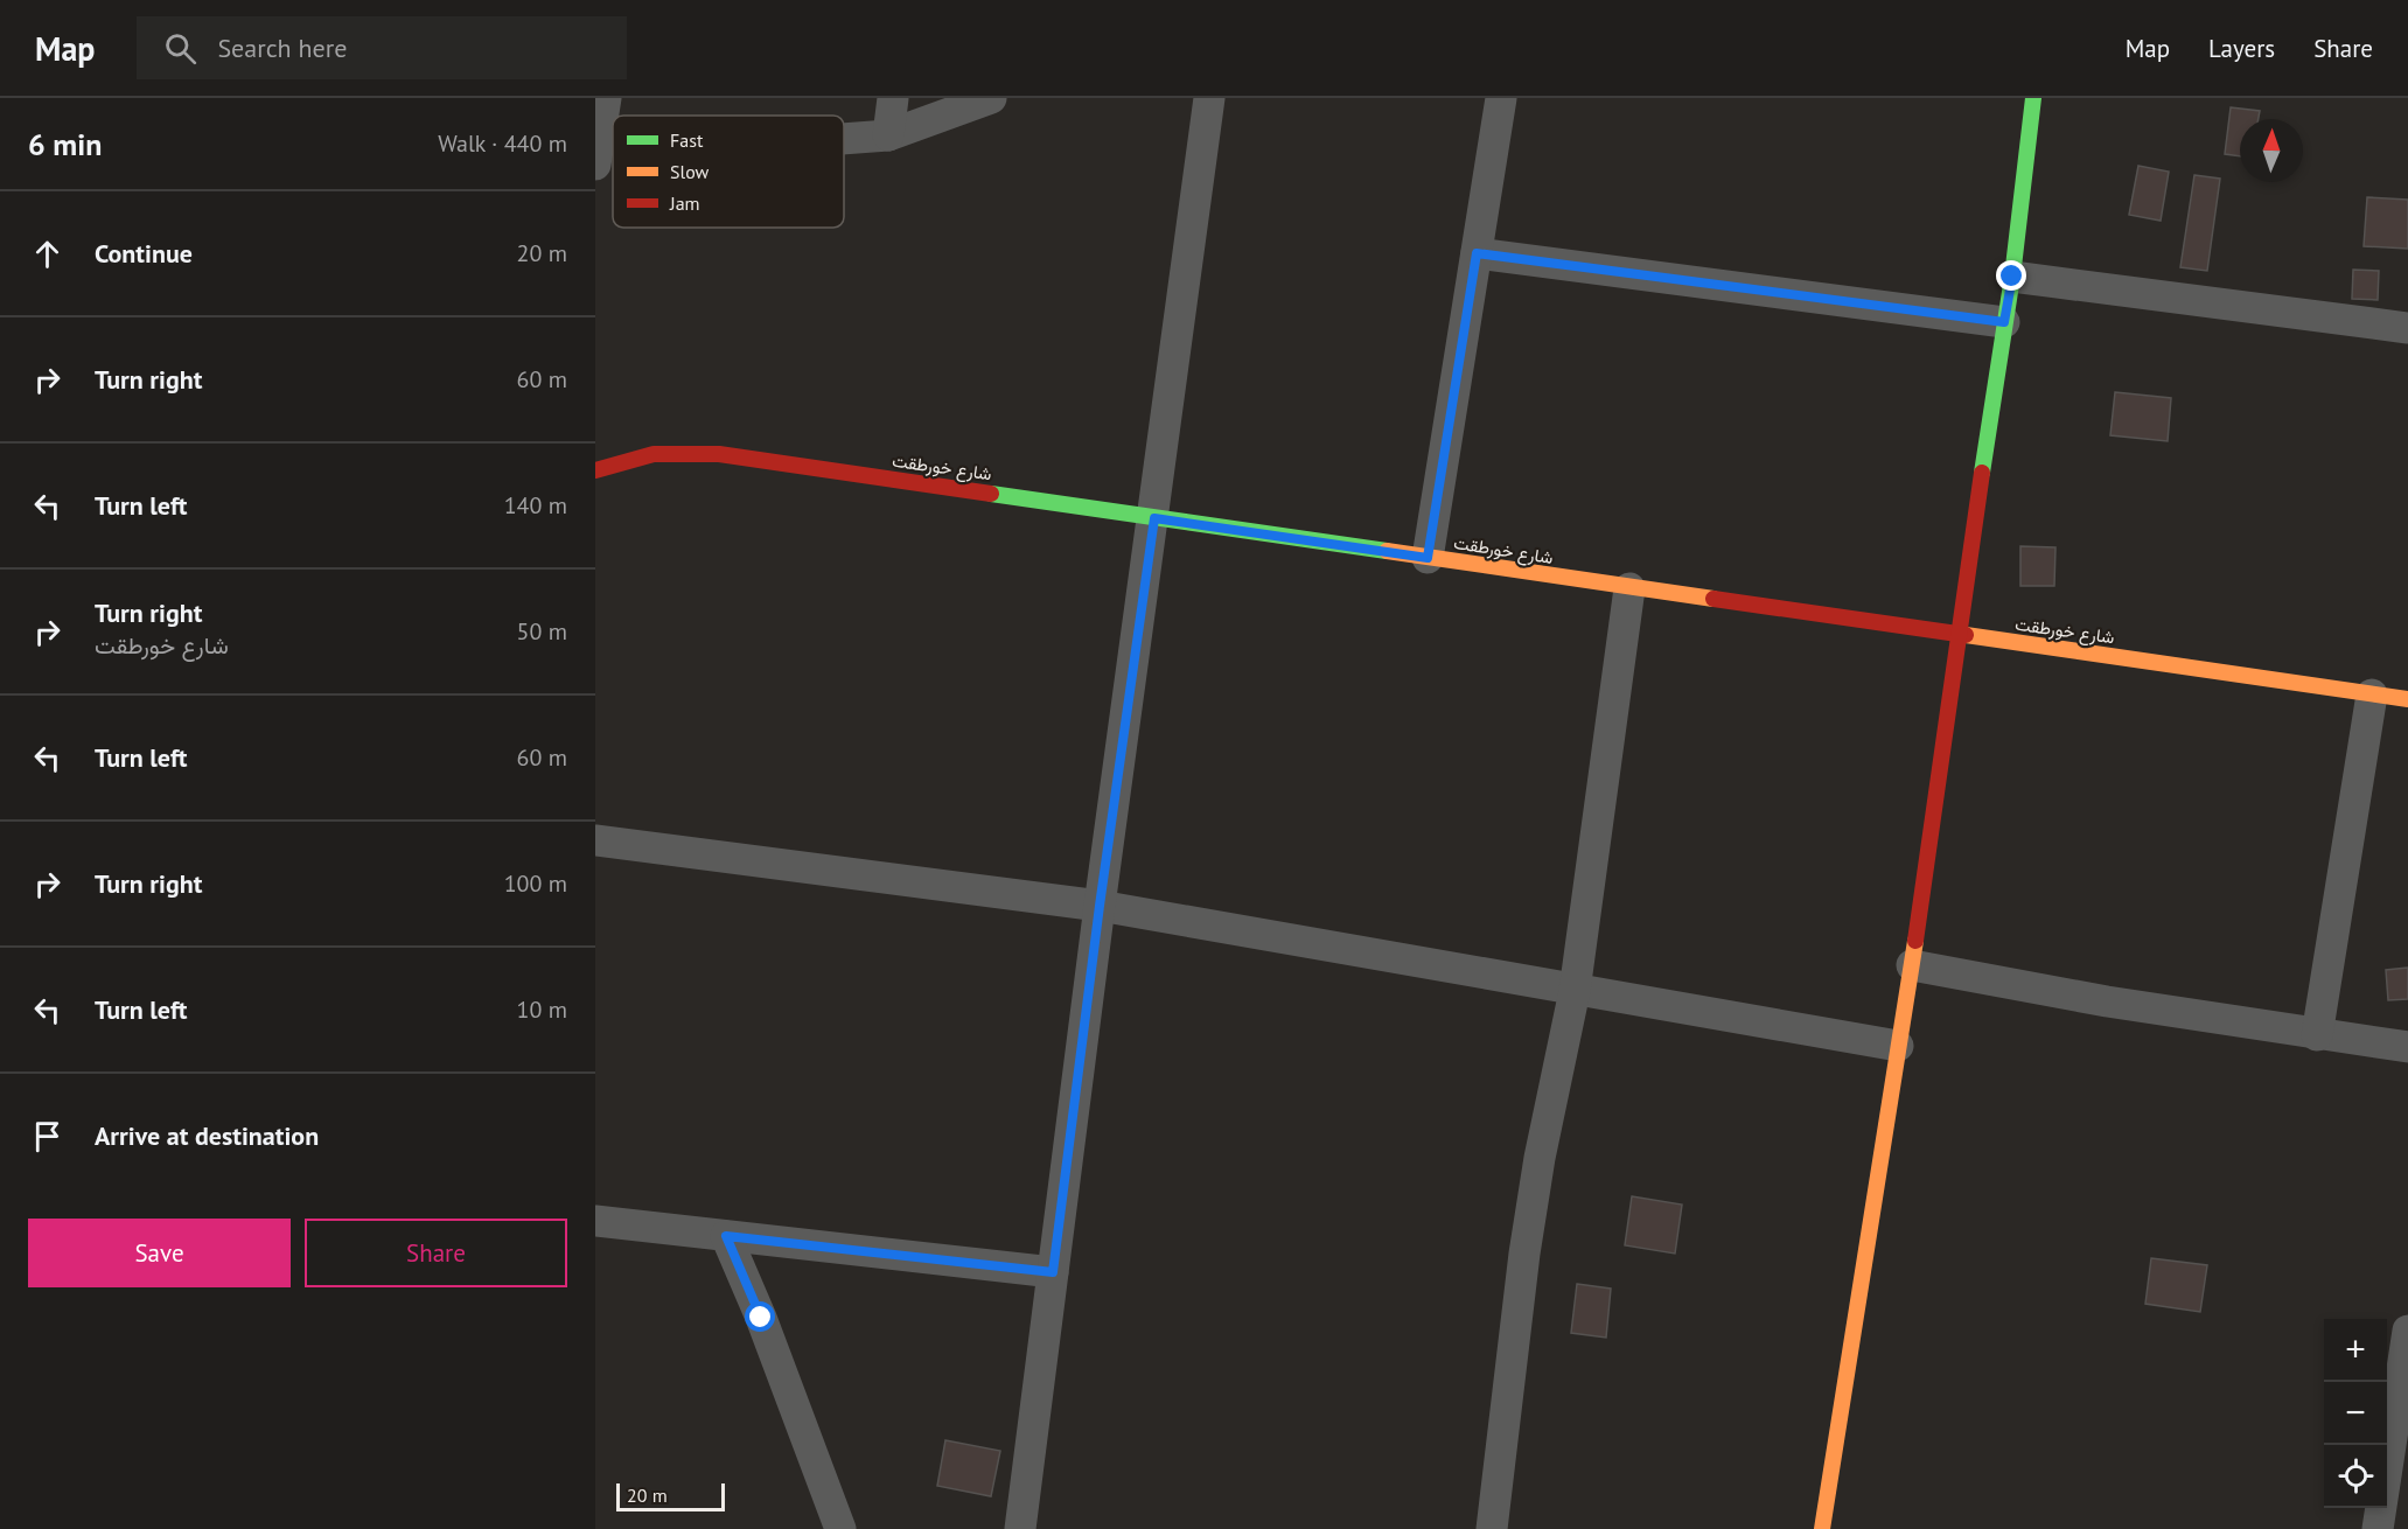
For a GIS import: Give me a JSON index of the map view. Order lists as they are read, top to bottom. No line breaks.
{"streets":{"street":["شارع خورطقت"]},"legend":["Fast","Slow","Jam"],"scale_bar":"20 m","north":"top","page":{"header":"Map","search":"Search here","nav":["Map","Layers","Share"],"heading":["6 min","Walk · 440 m"],"list":[["Continue","20 m"],["Turn right","60 m"],["Turn left","140 m"],["Turn right","شارع خورطقت","50 m"],["Turn left","60 m"],["Turn right","100 m"],["Turn left","10 m"],"Arrive at destination"],"buttons":["Save","Share"],"map_buttons":["+","−"],"scale":"20 m"}}
